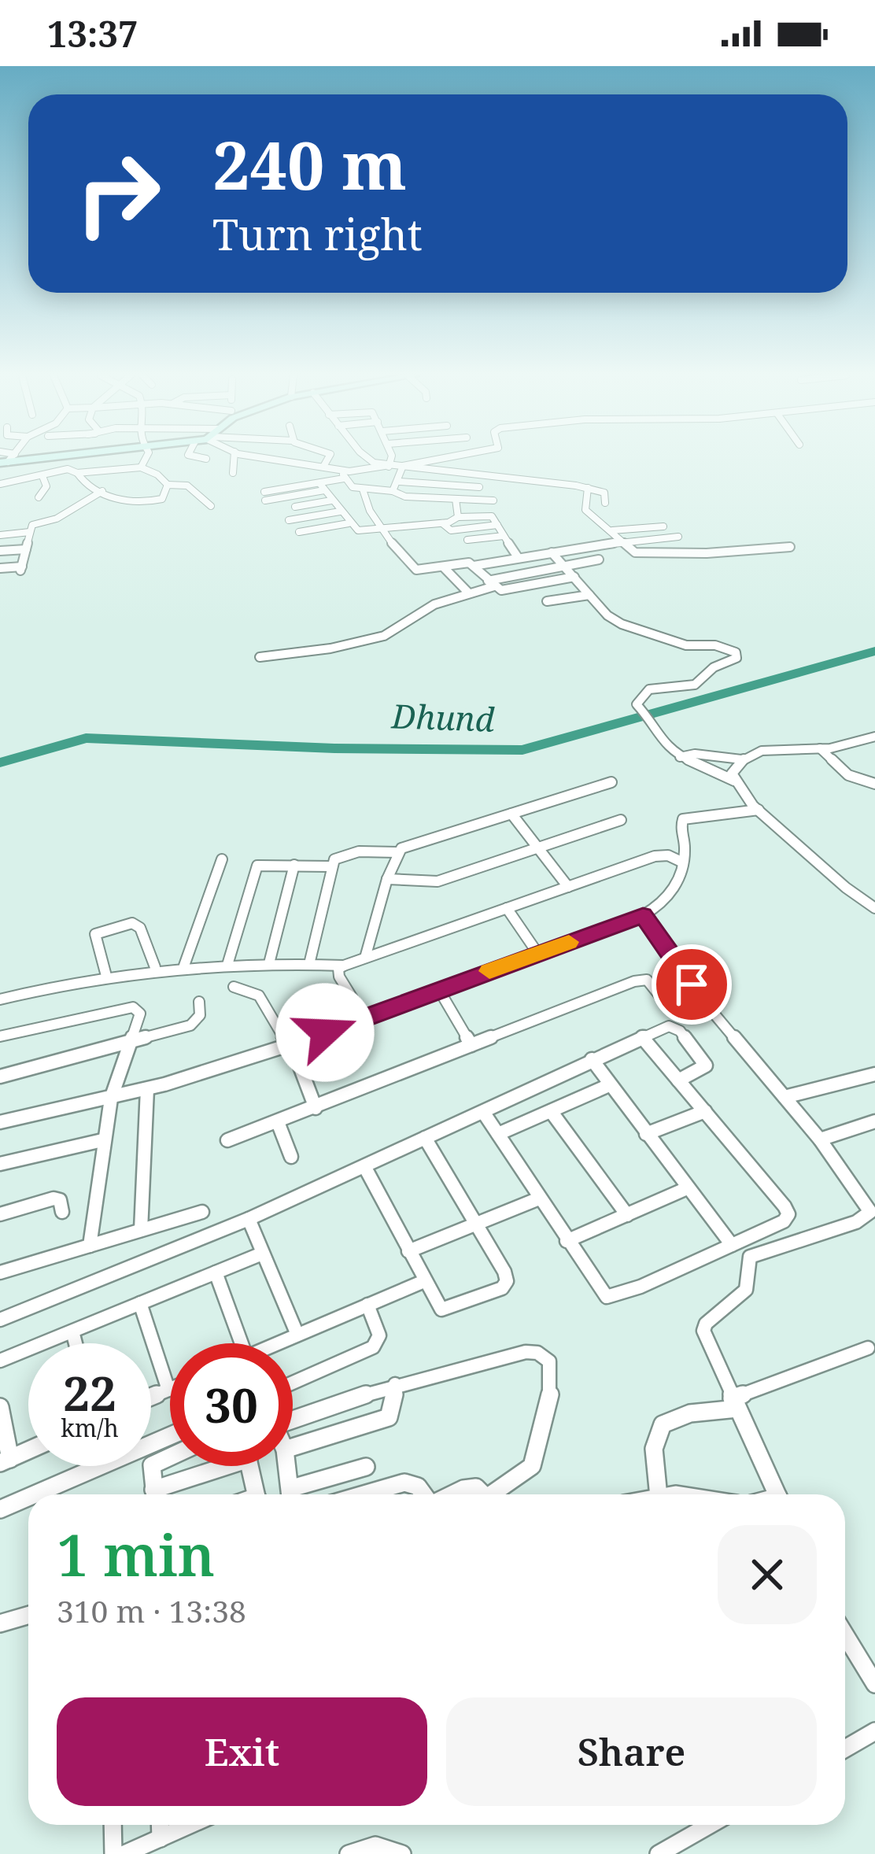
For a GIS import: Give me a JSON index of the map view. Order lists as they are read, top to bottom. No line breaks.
{"water":["Dhund"],"page":{"status":"13:37","turn":["240 m","Turn right"],"speed":"22 km/h","limit":"30","heading":["1 min","310 m · 13:38"],"buttons":["Exit","Share"]}}
